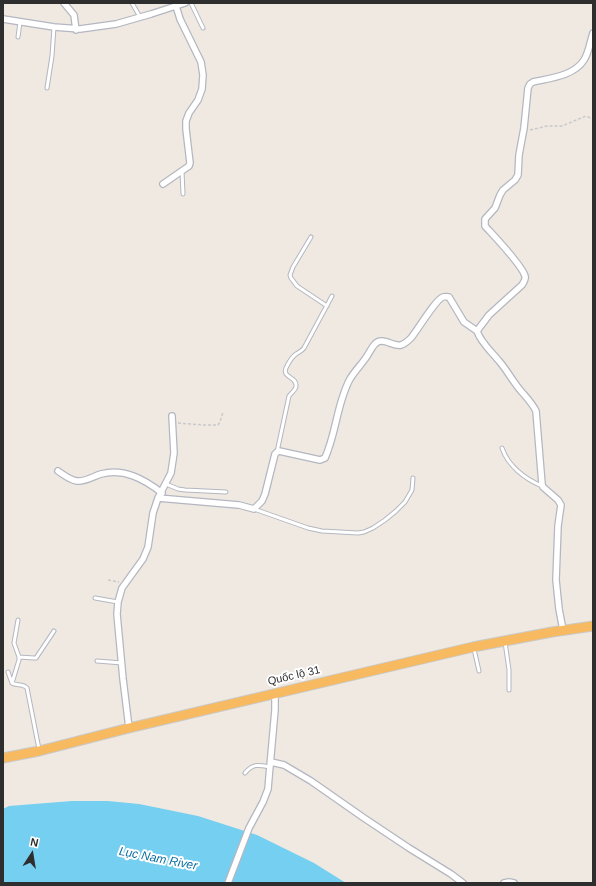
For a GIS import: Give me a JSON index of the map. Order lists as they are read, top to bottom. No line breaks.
{"streets":{"highway":["Quốc lộ 31"]},"water":["Lục Nam River"],"north":"top"}
